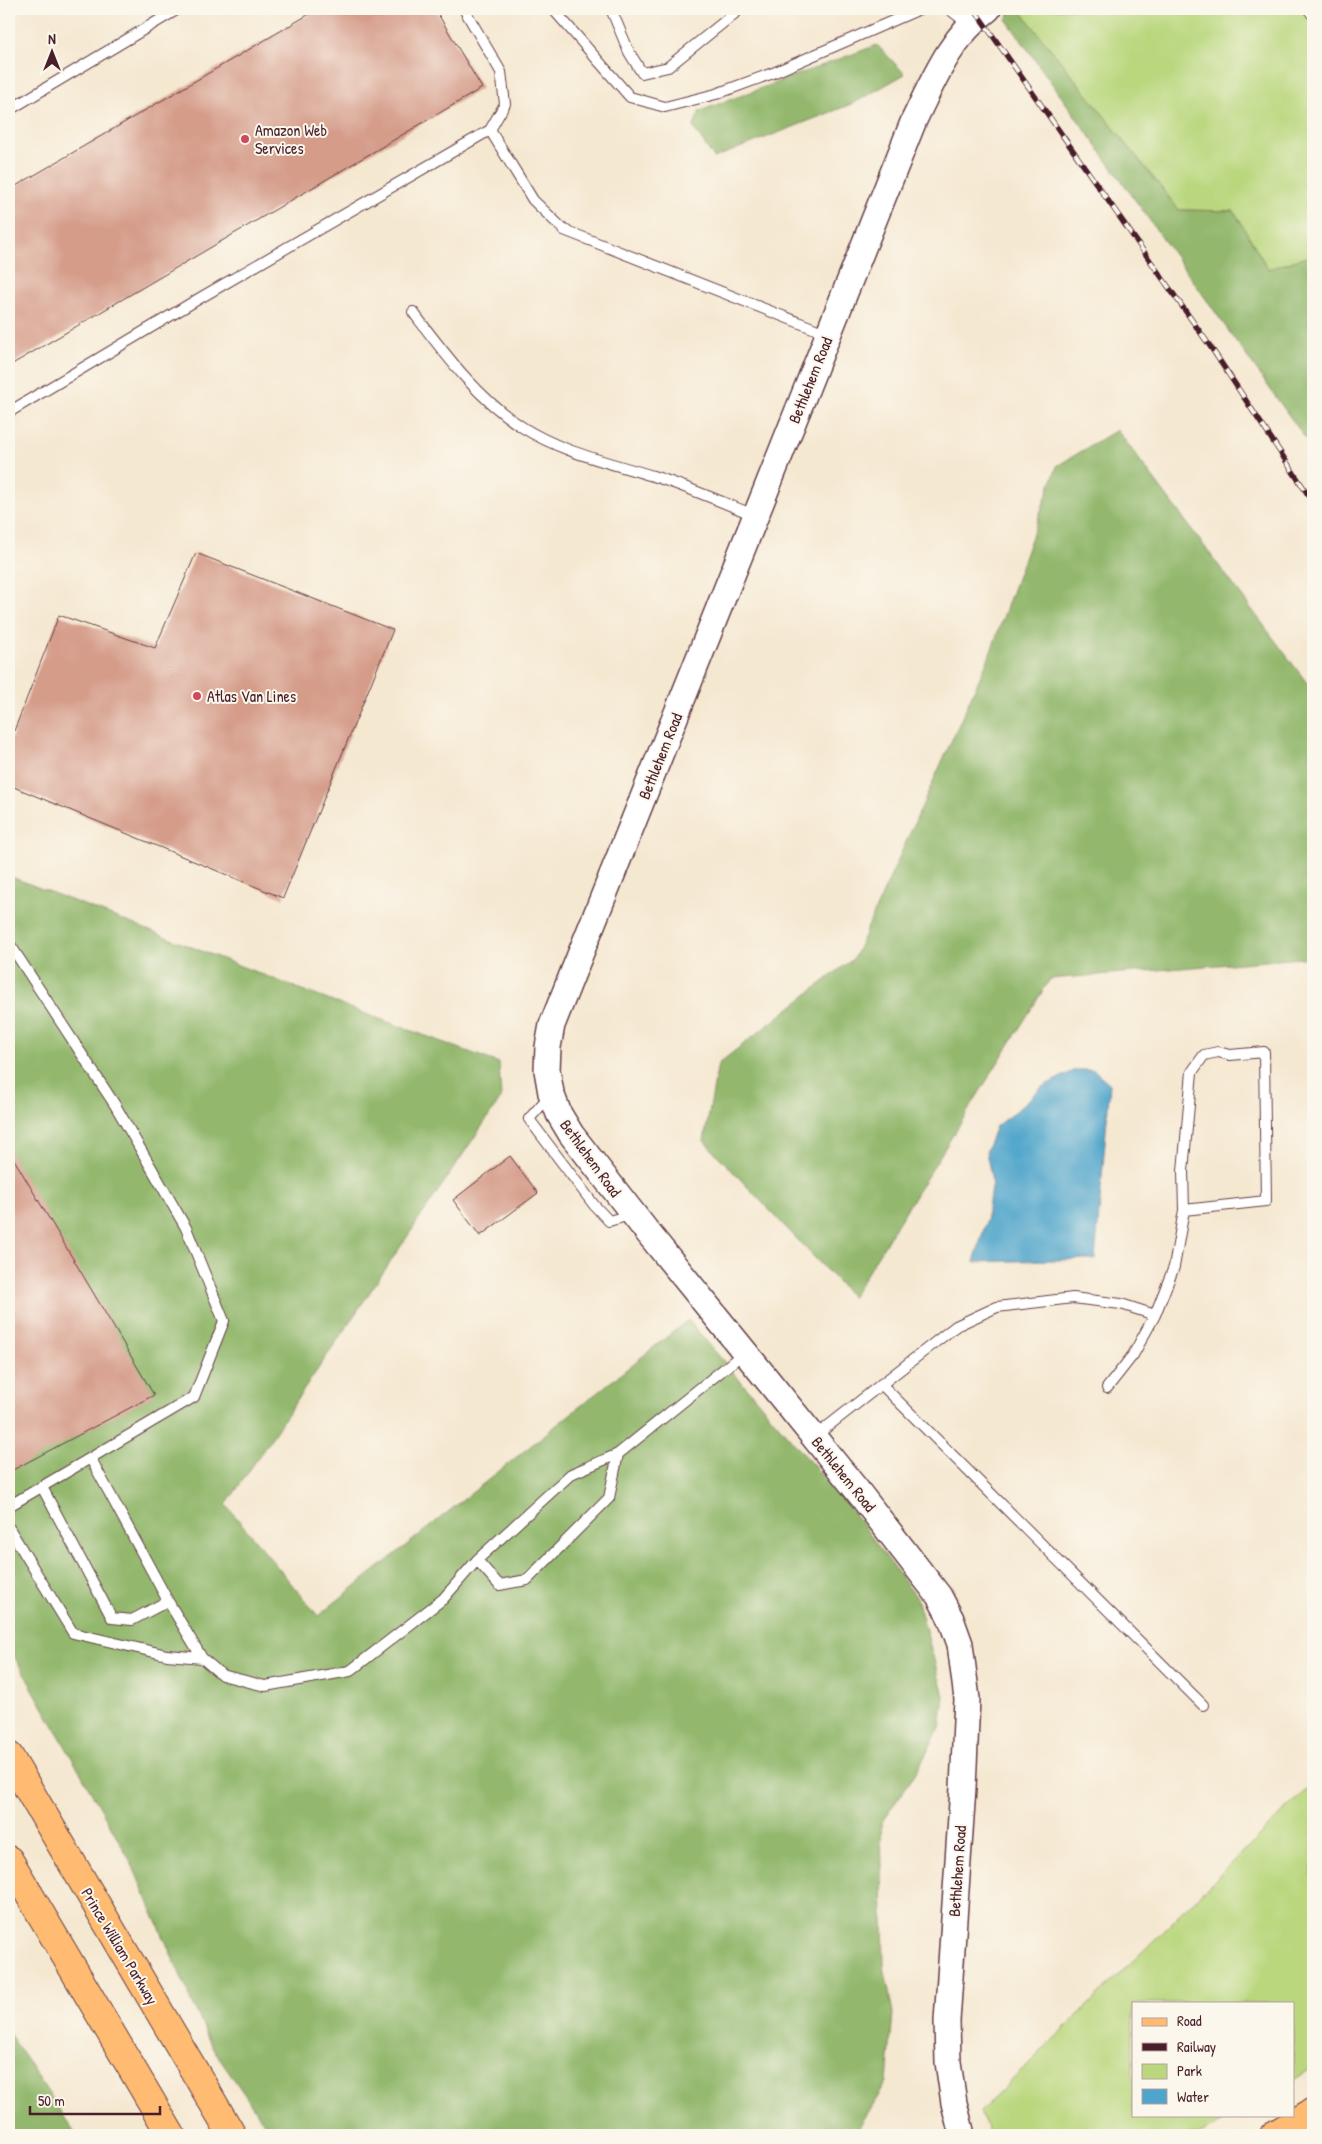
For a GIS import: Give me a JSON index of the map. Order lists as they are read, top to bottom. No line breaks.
{"streets":{"main road":["Prince William Parkway"],"street":["Bethlehem Road"]},"places":["Amazon Web Services","Atlas Van Lines"],"legend":["Road","Railway","Park","Water"],"scale_bar":"50 m","north":"top"}
